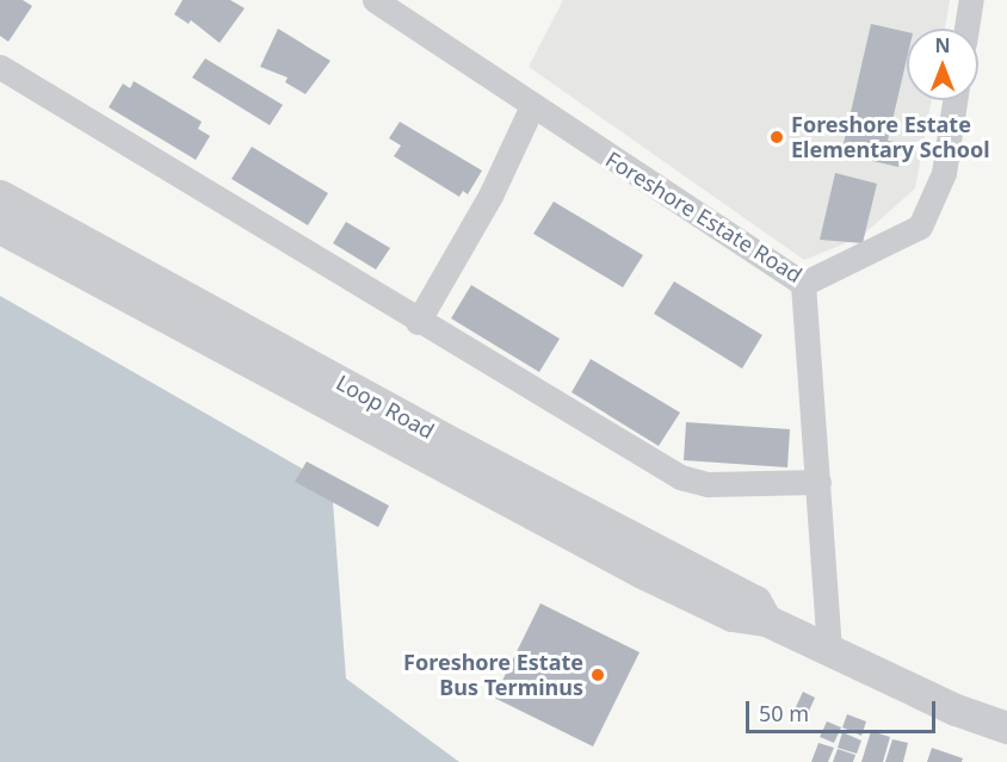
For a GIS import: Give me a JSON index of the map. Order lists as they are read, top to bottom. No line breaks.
{"streets":{"street":["Foreshore Estate Road","Loop Road"]},"places":["Foreshore Estate Elementary School","Foreshore Estate Bus Terminus"],"scale_bar":"50 m","north":"top"}
